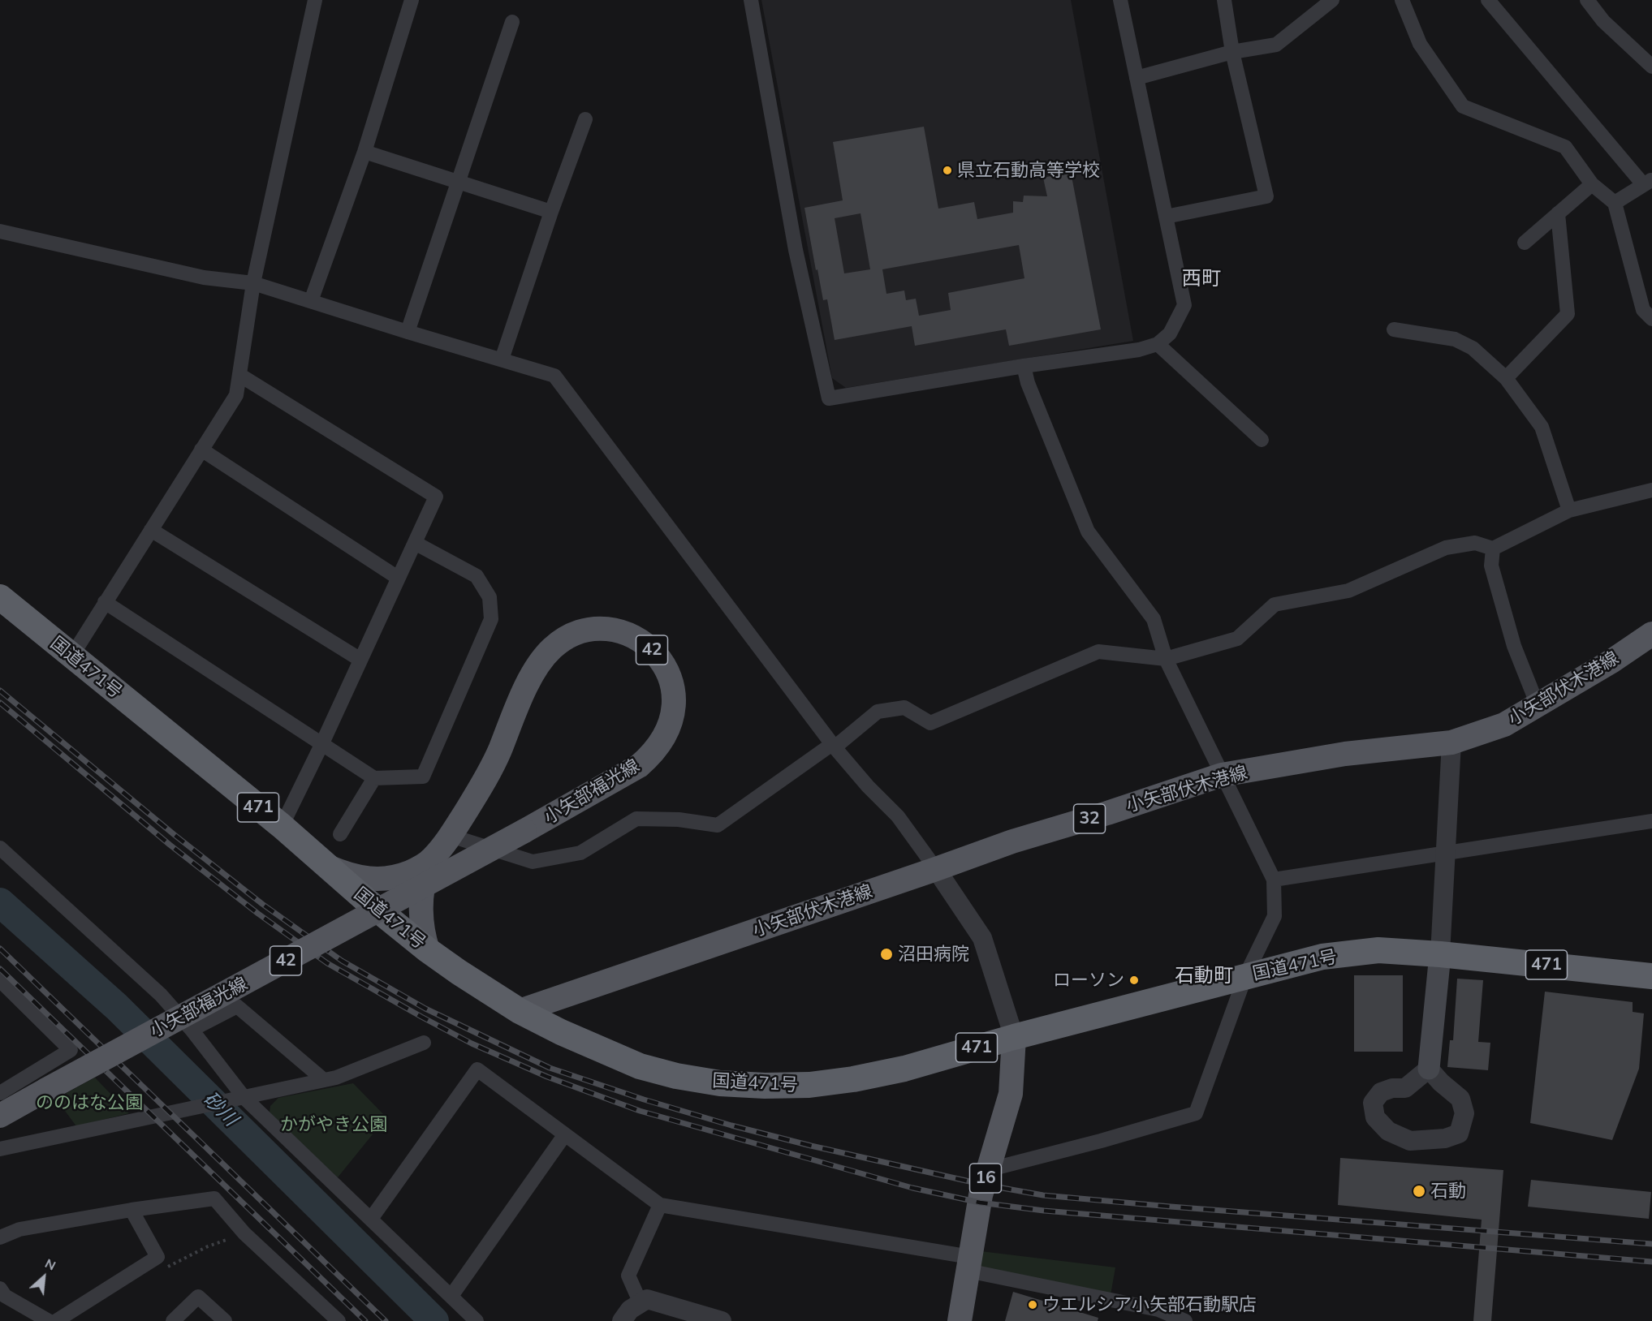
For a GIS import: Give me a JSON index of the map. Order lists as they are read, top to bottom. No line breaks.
{"streets":{"highway":["国道471号","471"],"main road":["42","小矢部伏木港線","小矢部福光線","32","16"]},"crossings":[["国道471号","小矢部伏木港線"],["国道471号","小矢部福光線"],["国道471号","16"]],"districts":["西町","石動町"],"water":["砂川"],"parks":["ののはな公園","かがやき公園"],"places":["県立石動高等学校","沼田病院","ローソン","石動","ウエルシア小矢部石動駅店"],"north":"top right"}
